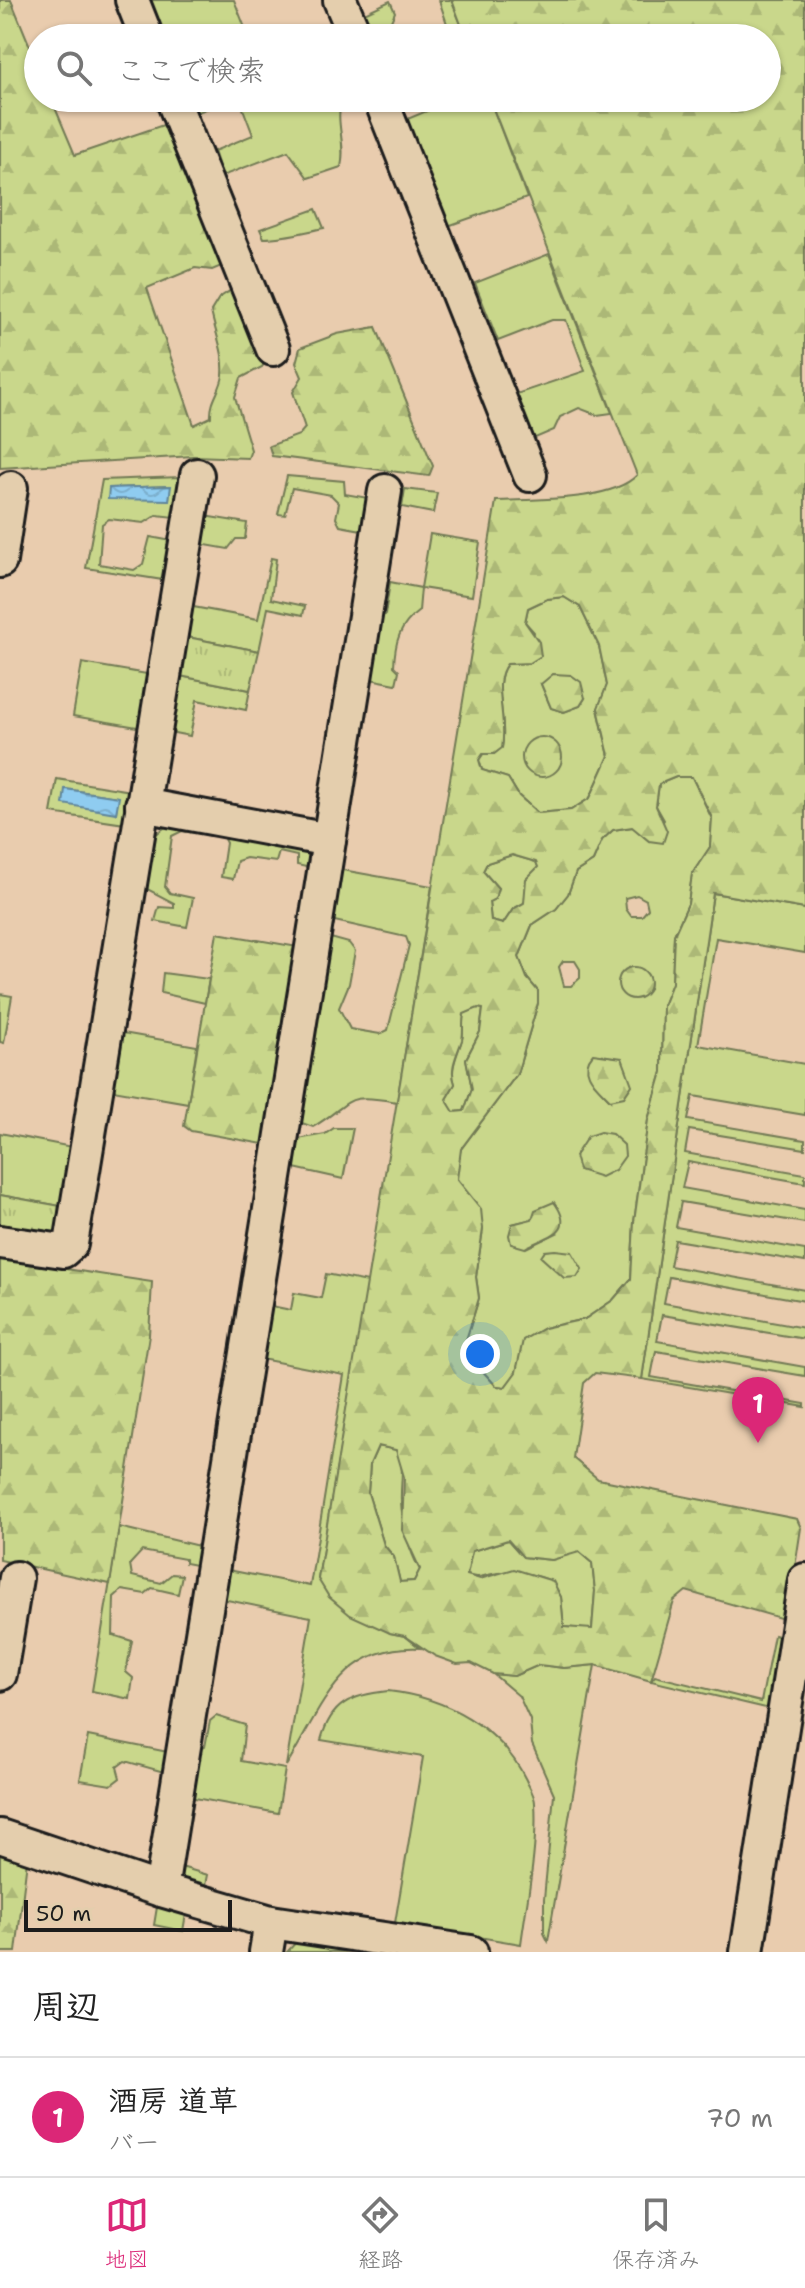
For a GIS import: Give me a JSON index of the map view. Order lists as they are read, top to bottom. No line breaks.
{"scale_bar":"50 m","page":{"search":"ここで検索","pins":"1","scale":"50 m","heading":"周辺","list":[{"mark":"1","name":"酒房 道草","note":"バー","value":"70 m"}],"nav":["地図","経路","保存済み"]}}
